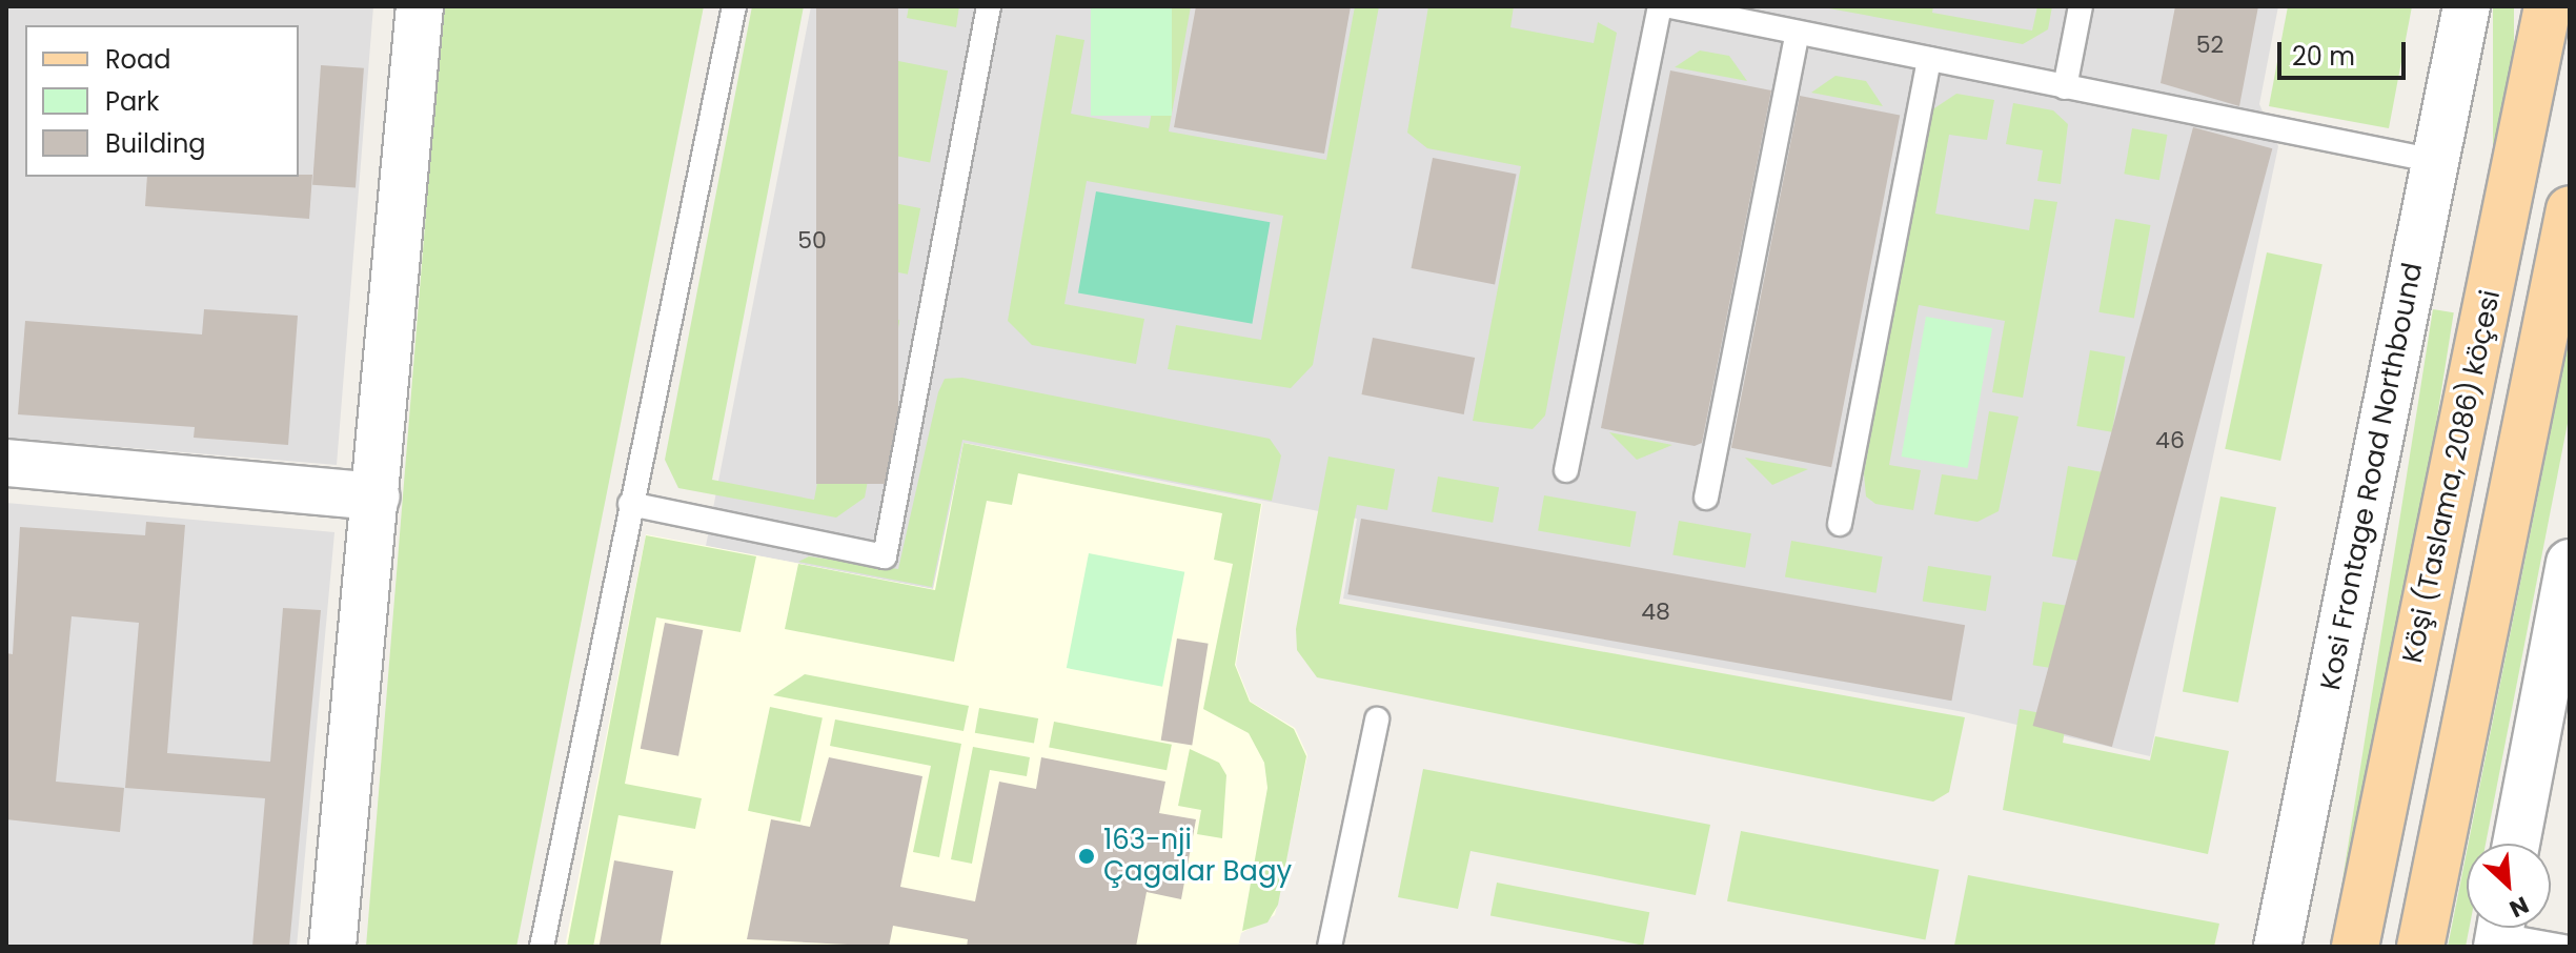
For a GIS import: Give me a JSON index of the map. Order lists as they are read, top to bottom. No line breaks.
{"streets":{"main road":["Köşi (Taslama, 2086) köçesi"],"street":["Kosi Frontage Road Northbound"]},"places":["163-nji Çagalar Bagy"],"house_numbers":["52","50","46","48"],"legend":["Road","Park","Building"],"scale_bar":"20 m","north":"bottom right"}
